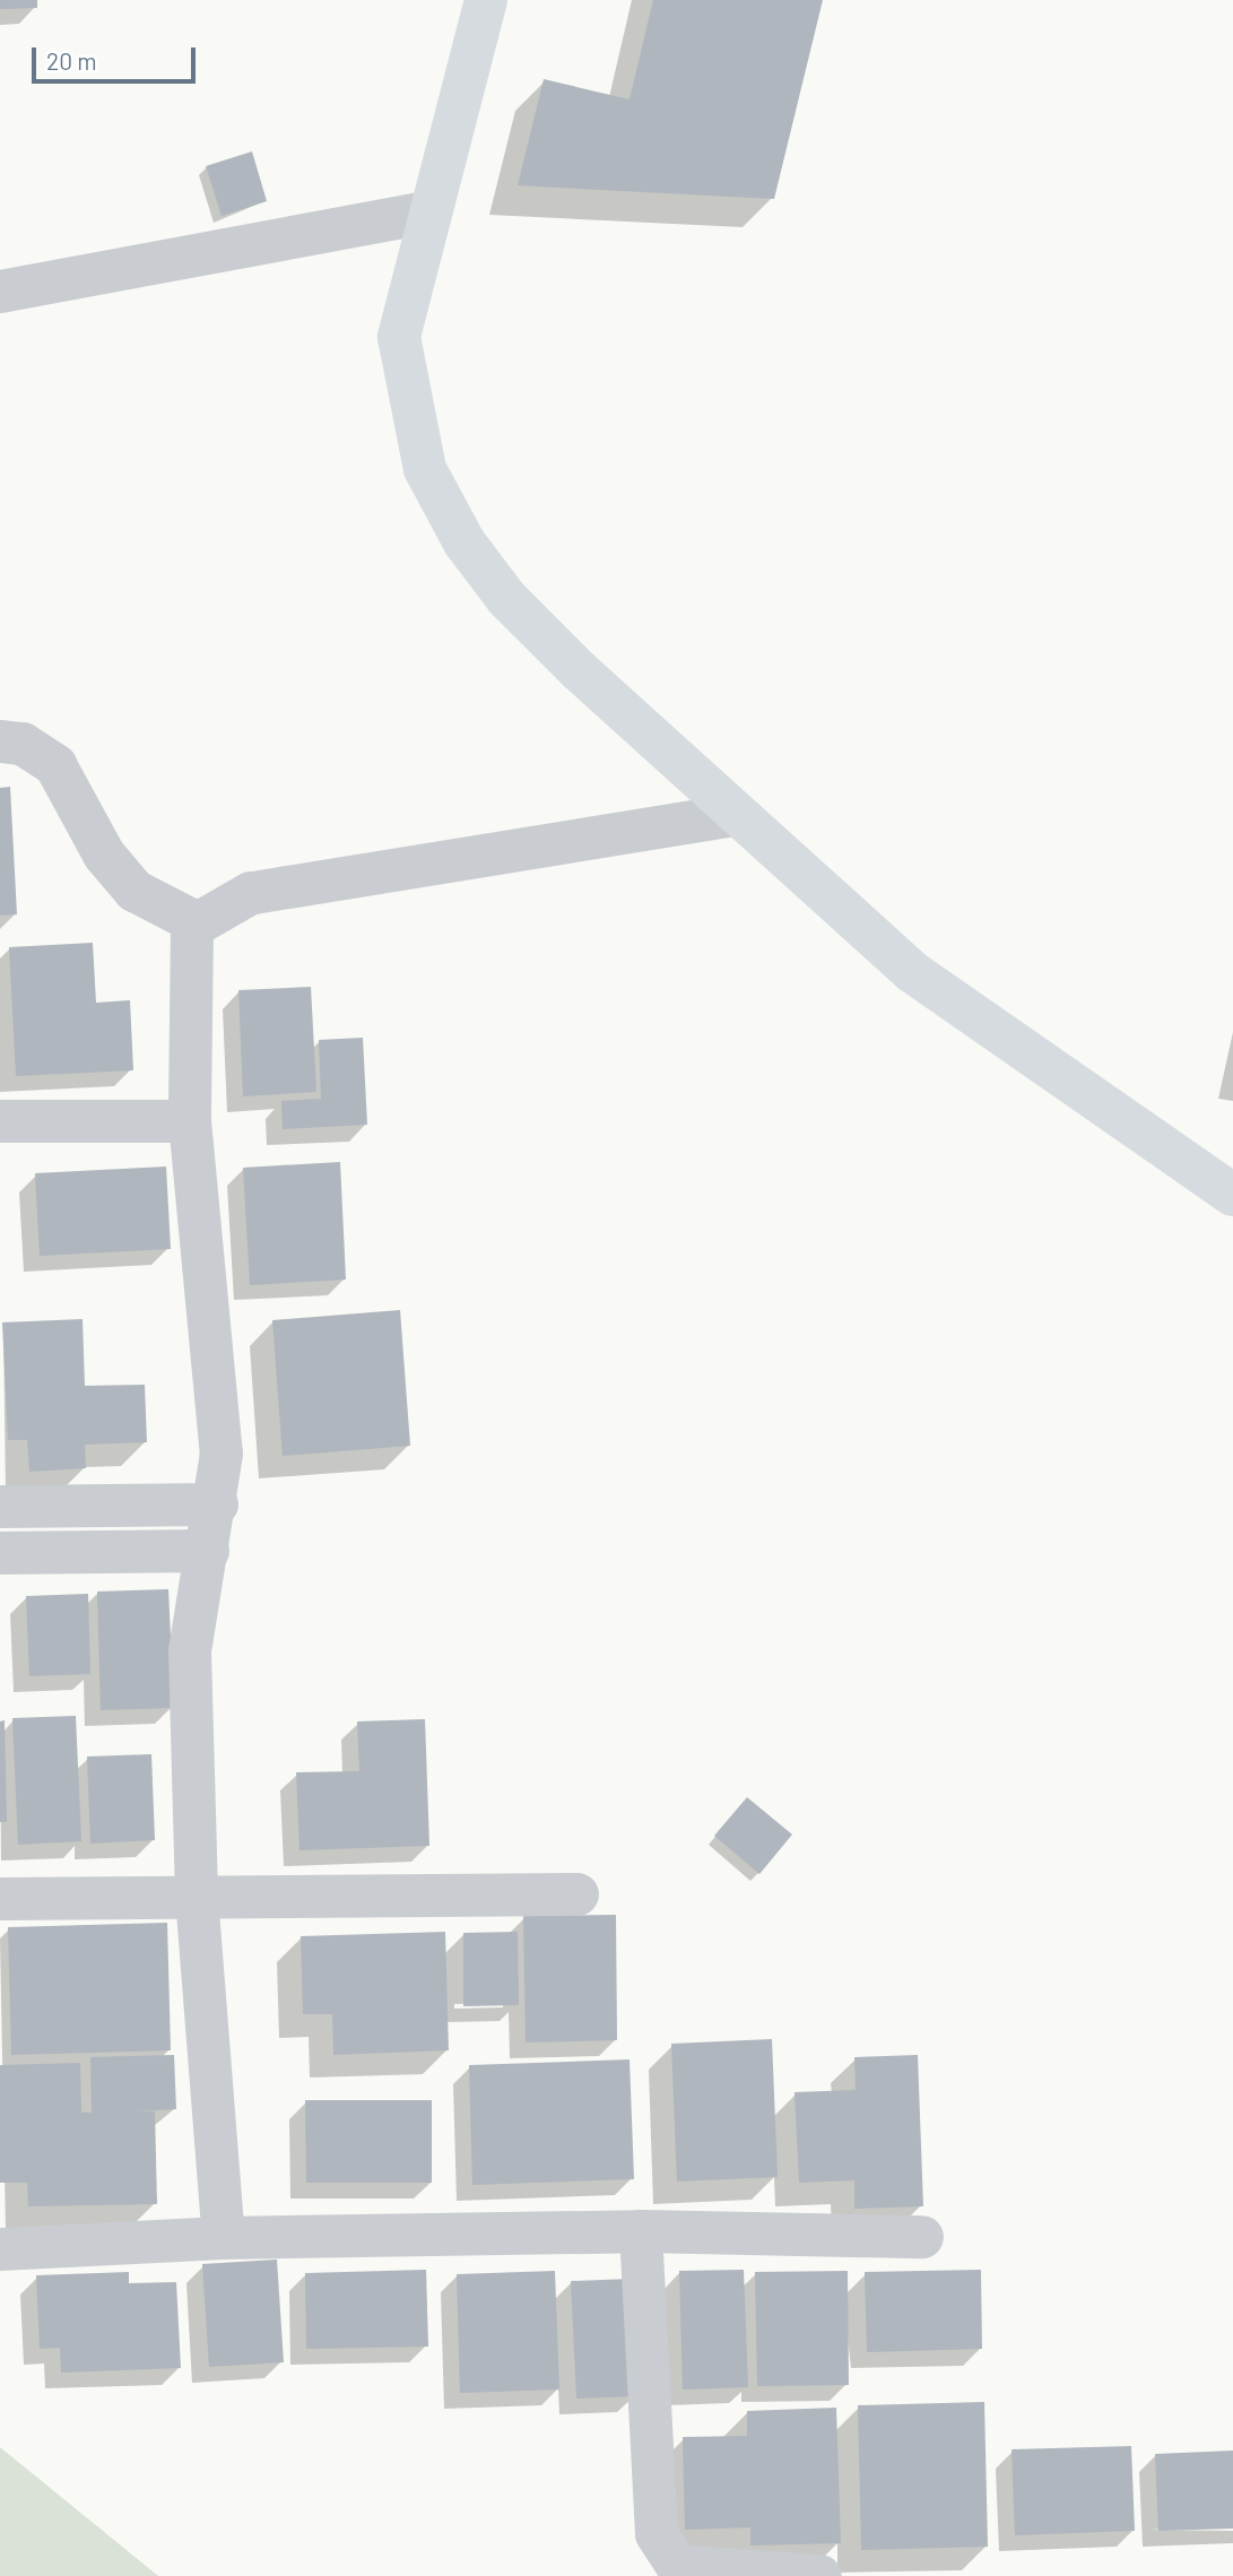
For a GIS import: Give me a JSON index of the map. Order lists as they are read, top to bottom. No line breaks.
{"scale_bar":"20 m"}
